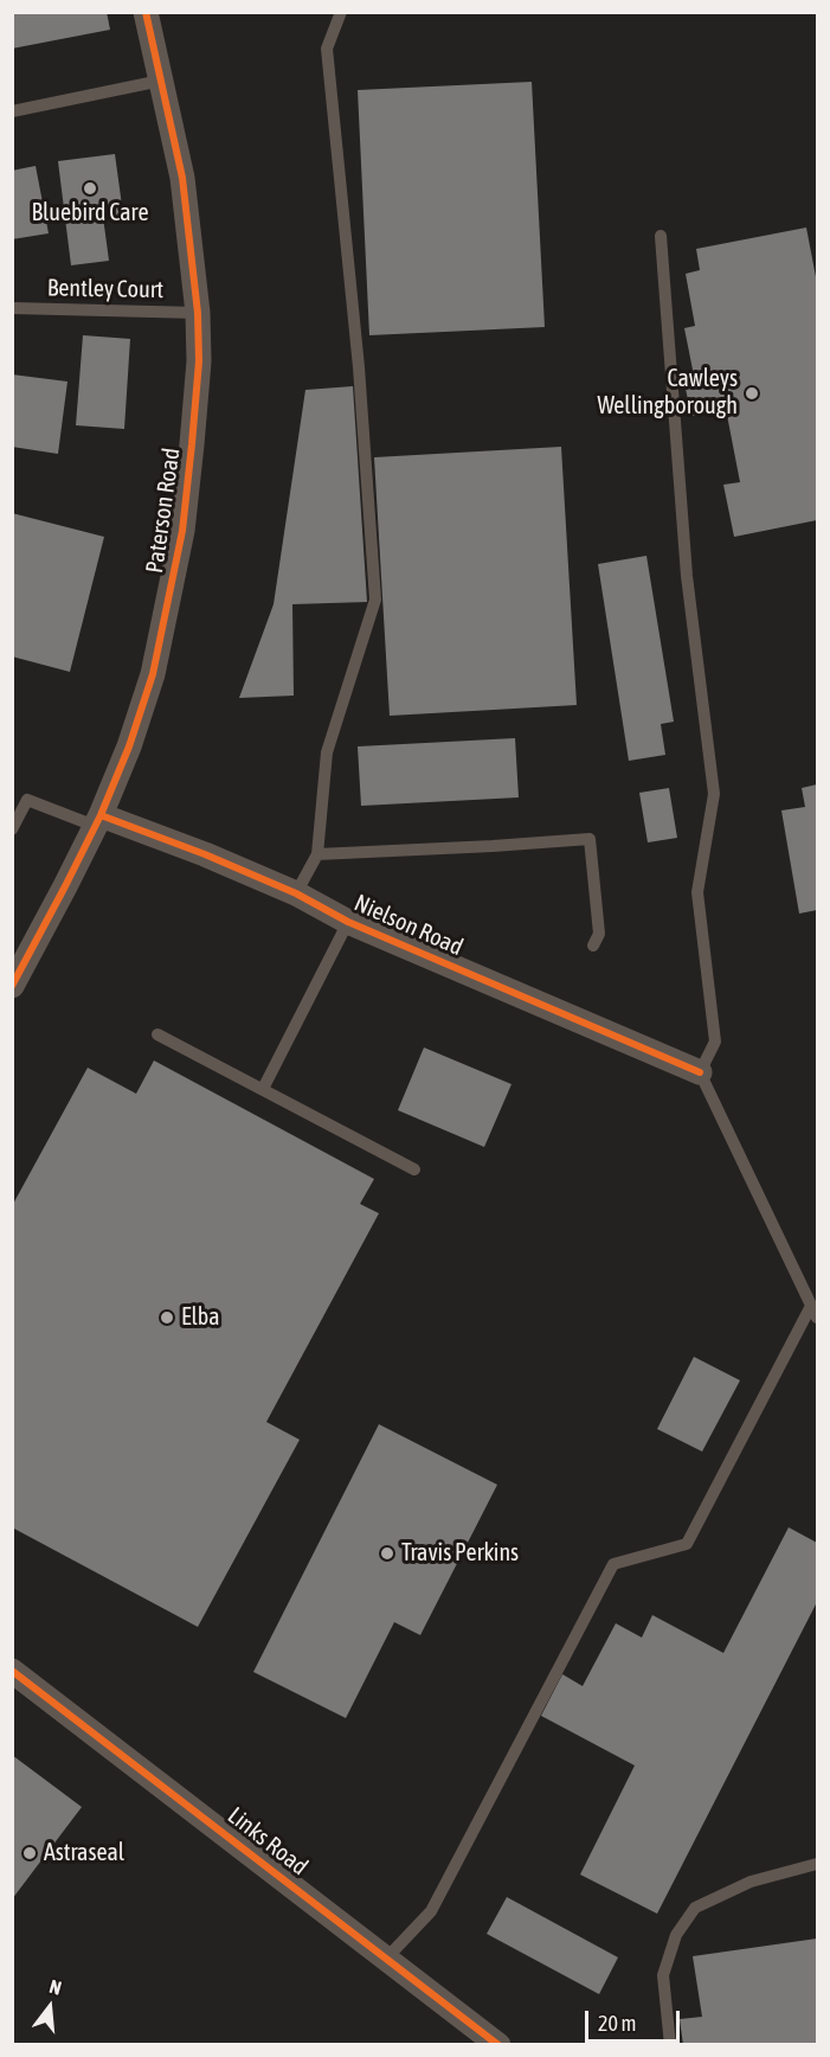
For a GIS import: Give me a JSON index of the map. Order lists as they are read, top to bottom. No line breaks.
{"streets":{"street":["Paterson Road","Nielson Road","Links Road"],"lane":["Bentley Court"]},"crossings":[["Bentley Court","Paterson Road"],["Paterson Road","Nielson Road"]],"places":["Bluebird Care","Cawleys Wellingborough","Elba","Travis Perkins","Astraseal"],"scale_bar":"20 m","north":"top"}
